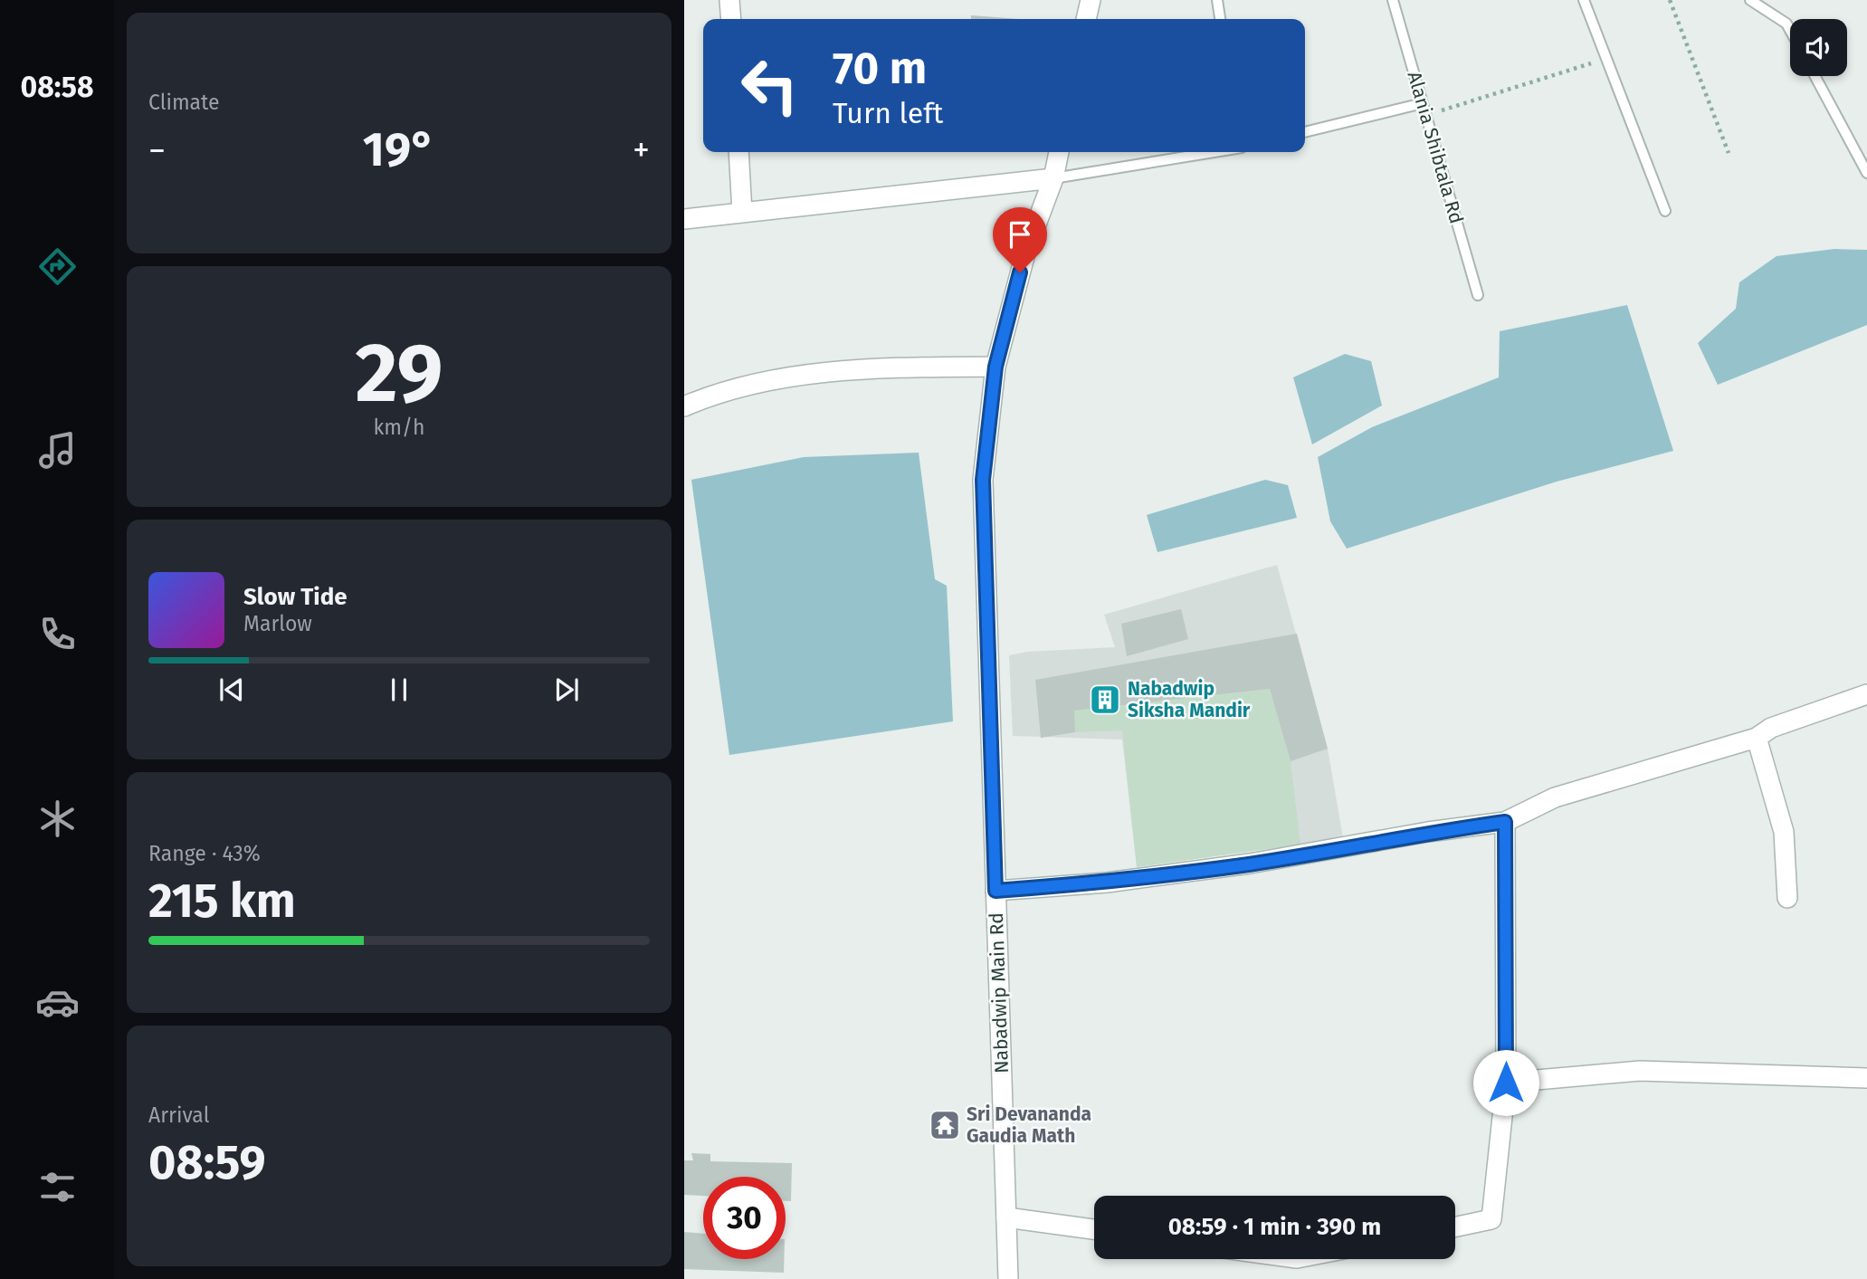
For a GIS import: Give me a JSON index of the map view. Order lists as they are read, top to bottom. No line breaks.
{"streets":{"street":["Nabadwip Main Rd"],"lane":["Alania Shibtala Rd"]},"places":{"building":["Nabadwip Siksha Mandir"],"temple":["Sri Devananda Gaudia Math"]},"page":{"tabs":"08:58","tile":["Climate",["29","km/h"],["Range · 43%","215 km"],["Arrival","08:59"]],"turn":["70 m","Turn left"],"heat":["−","19°","+"],"song":["Slow Tide","Marlow"],"limit":"30","trip":"08:59 · 1 min · 390 m"}}
